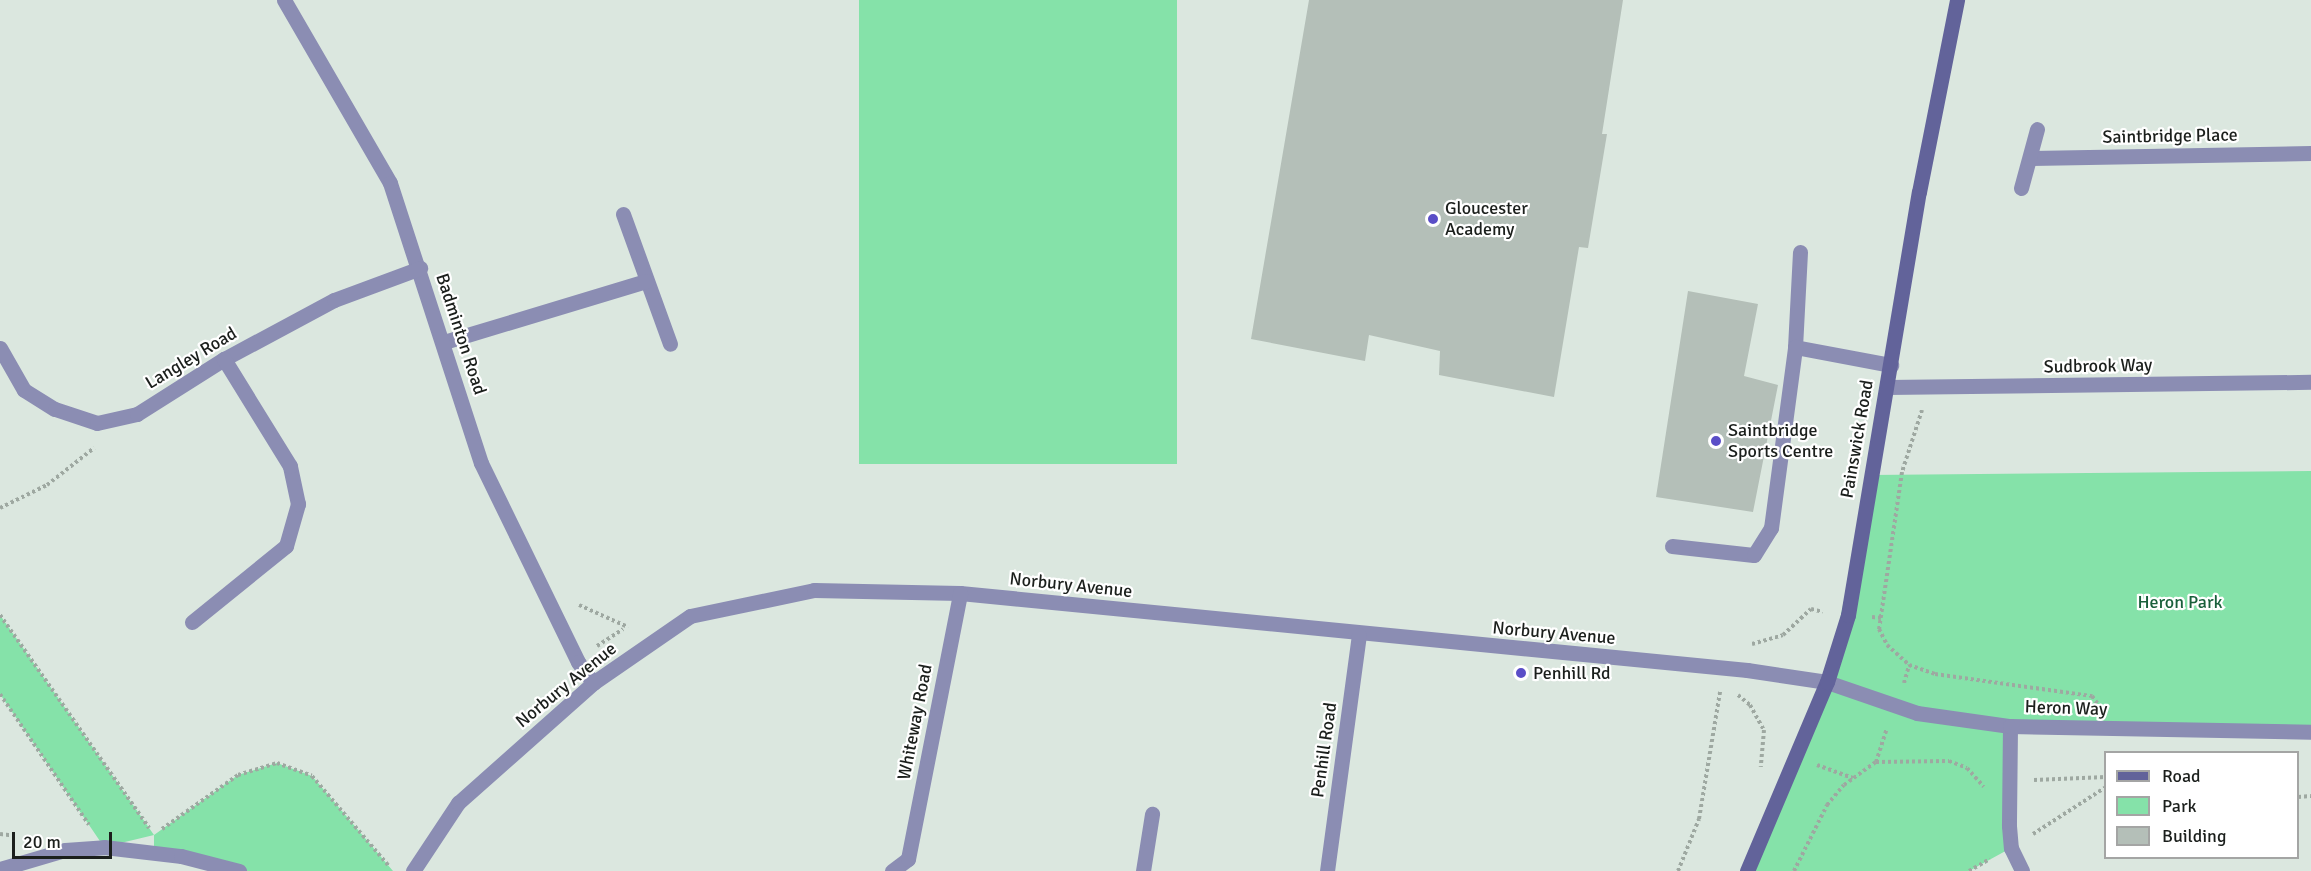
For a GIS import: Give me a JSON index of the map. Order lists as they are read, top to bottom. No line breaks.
{"streets":{"main road":["Painswick Road"],"street":["Saintbridge Place","Badminton Road","Langley Road","Sudbrook Way","Norbury Avenue","Heron Way","Whiteway Road","Penhill Road"]},"crossings":[["Badminton Road","Langley Road"],["Badminton Road","Norbury Avenue"],["Sudbrook Way","Painswick Road"],["Painswick Road","Norbury Avenue"],["Painswick Road","Heron Way"],["Norbury Avenue","Heron Way"],["Norbury Avenue","Whiteway Road"],["Norbury Avenue","Penhill Road"]],"parks":["Heron Park"],"places":["Gloucester Academy","Saintbridge Sports Centre","Penhill Rd"],"legend":["Road","Park","Building"],"scale_bar":"20 m"}
